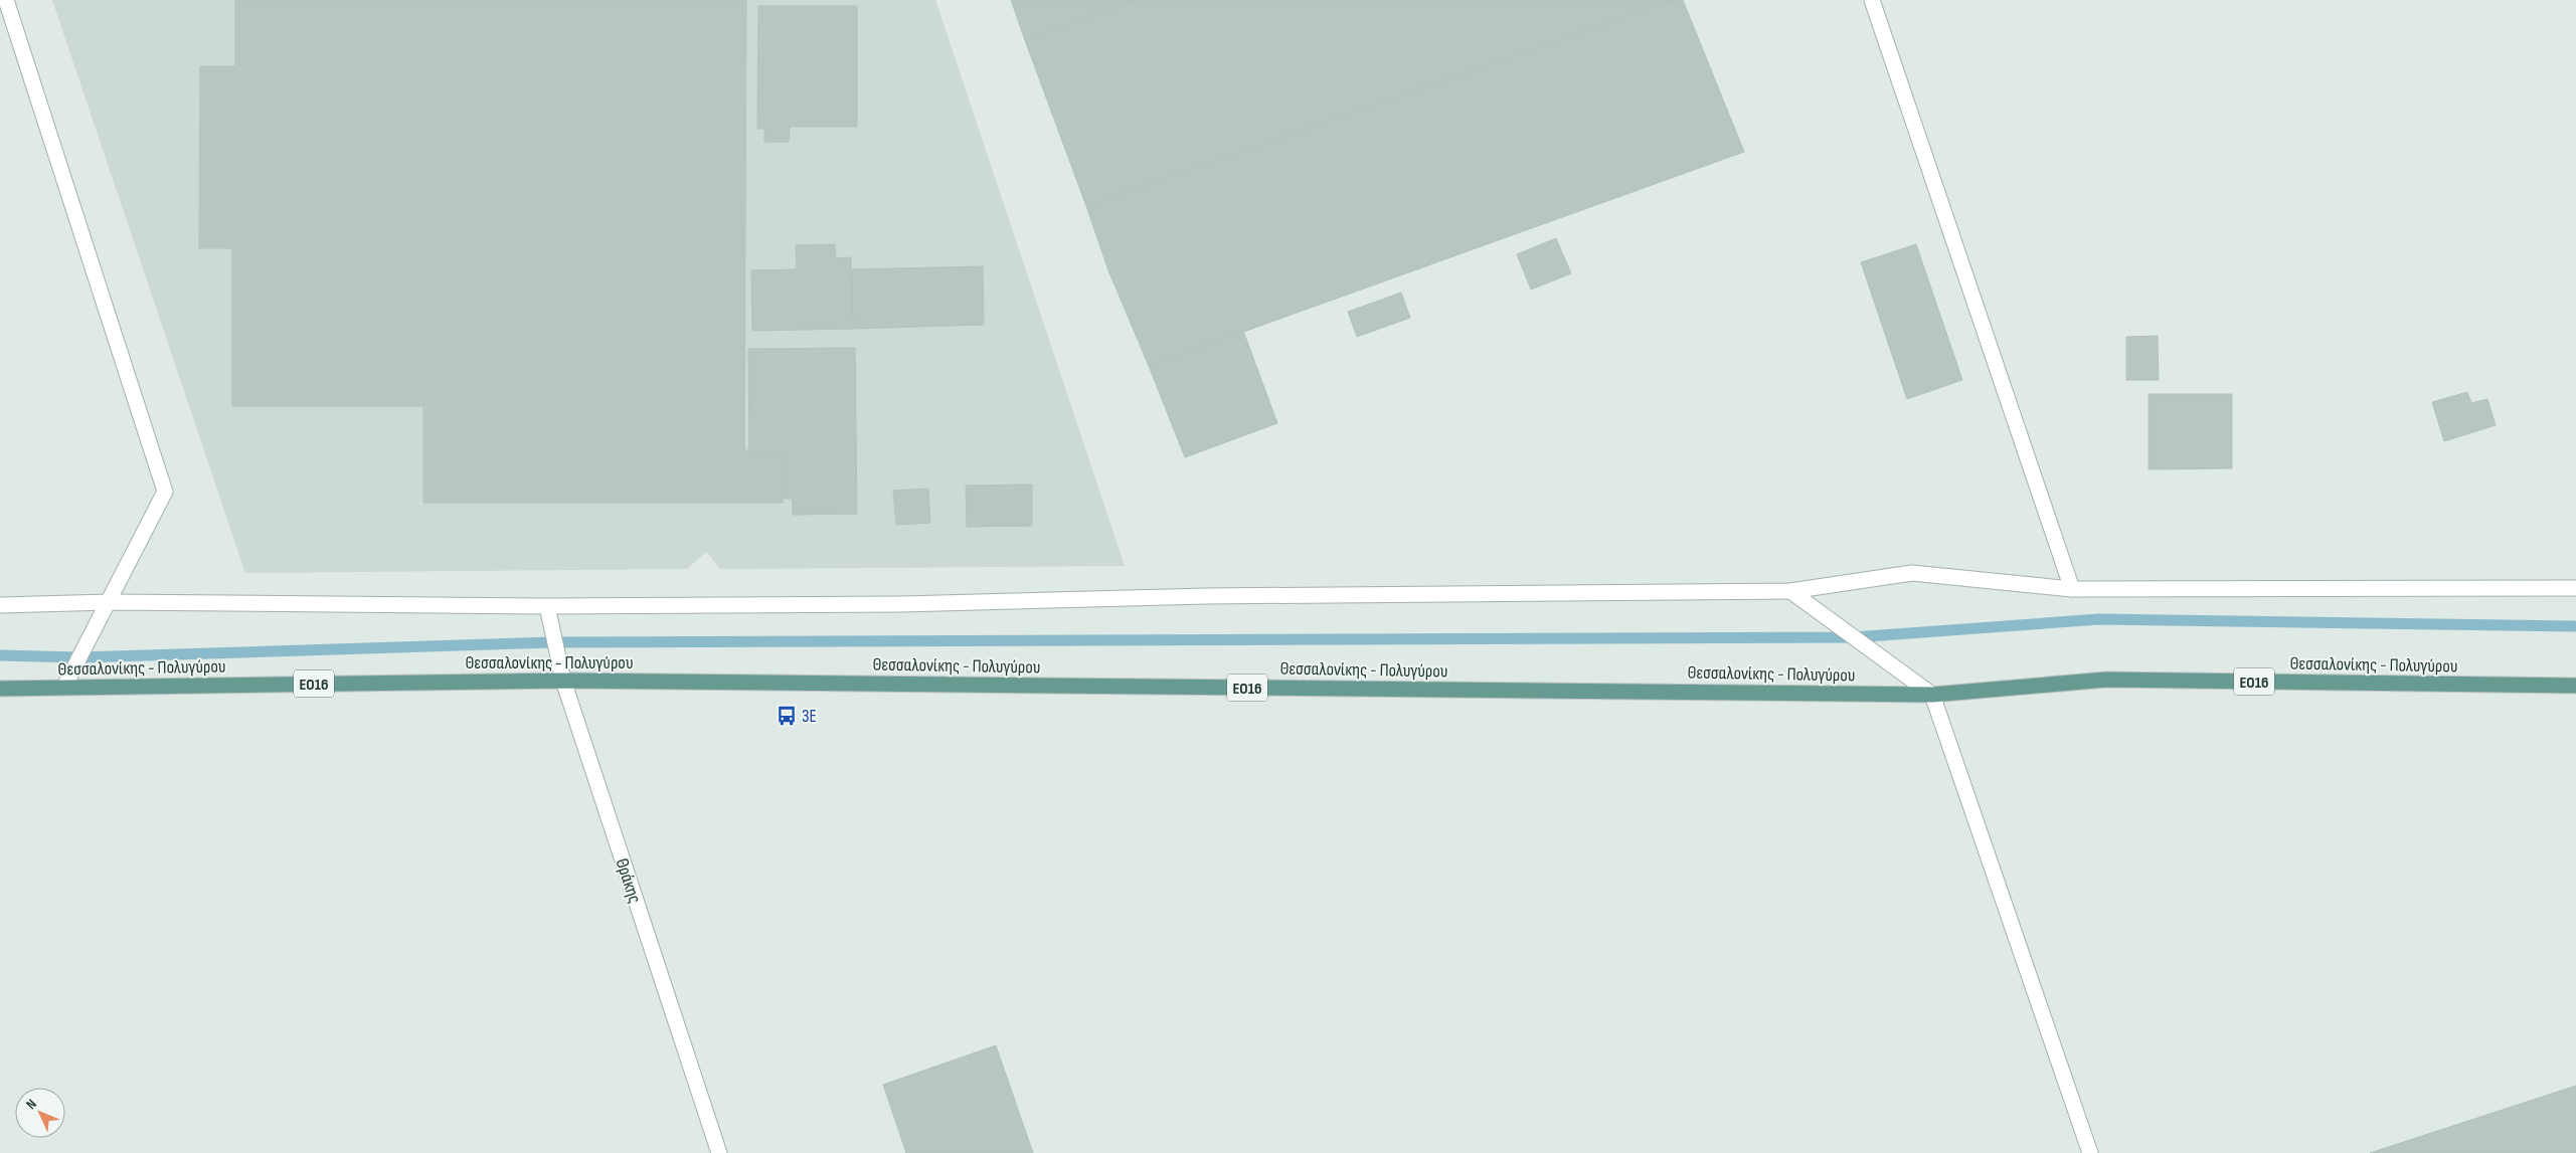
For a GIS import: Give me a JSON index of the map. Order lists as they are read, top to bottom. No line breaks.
{"streets":{"main road":["Θεσσαλονίκης - Πολυγύρου","ΕΟ16"],"street":["Θράκης"]},"crossings":[["Θεσσαλονίκης - Πολυγύρου","Θράκης"]],"places":{"bus stop":["3Ε"]},"north":"top left"}
